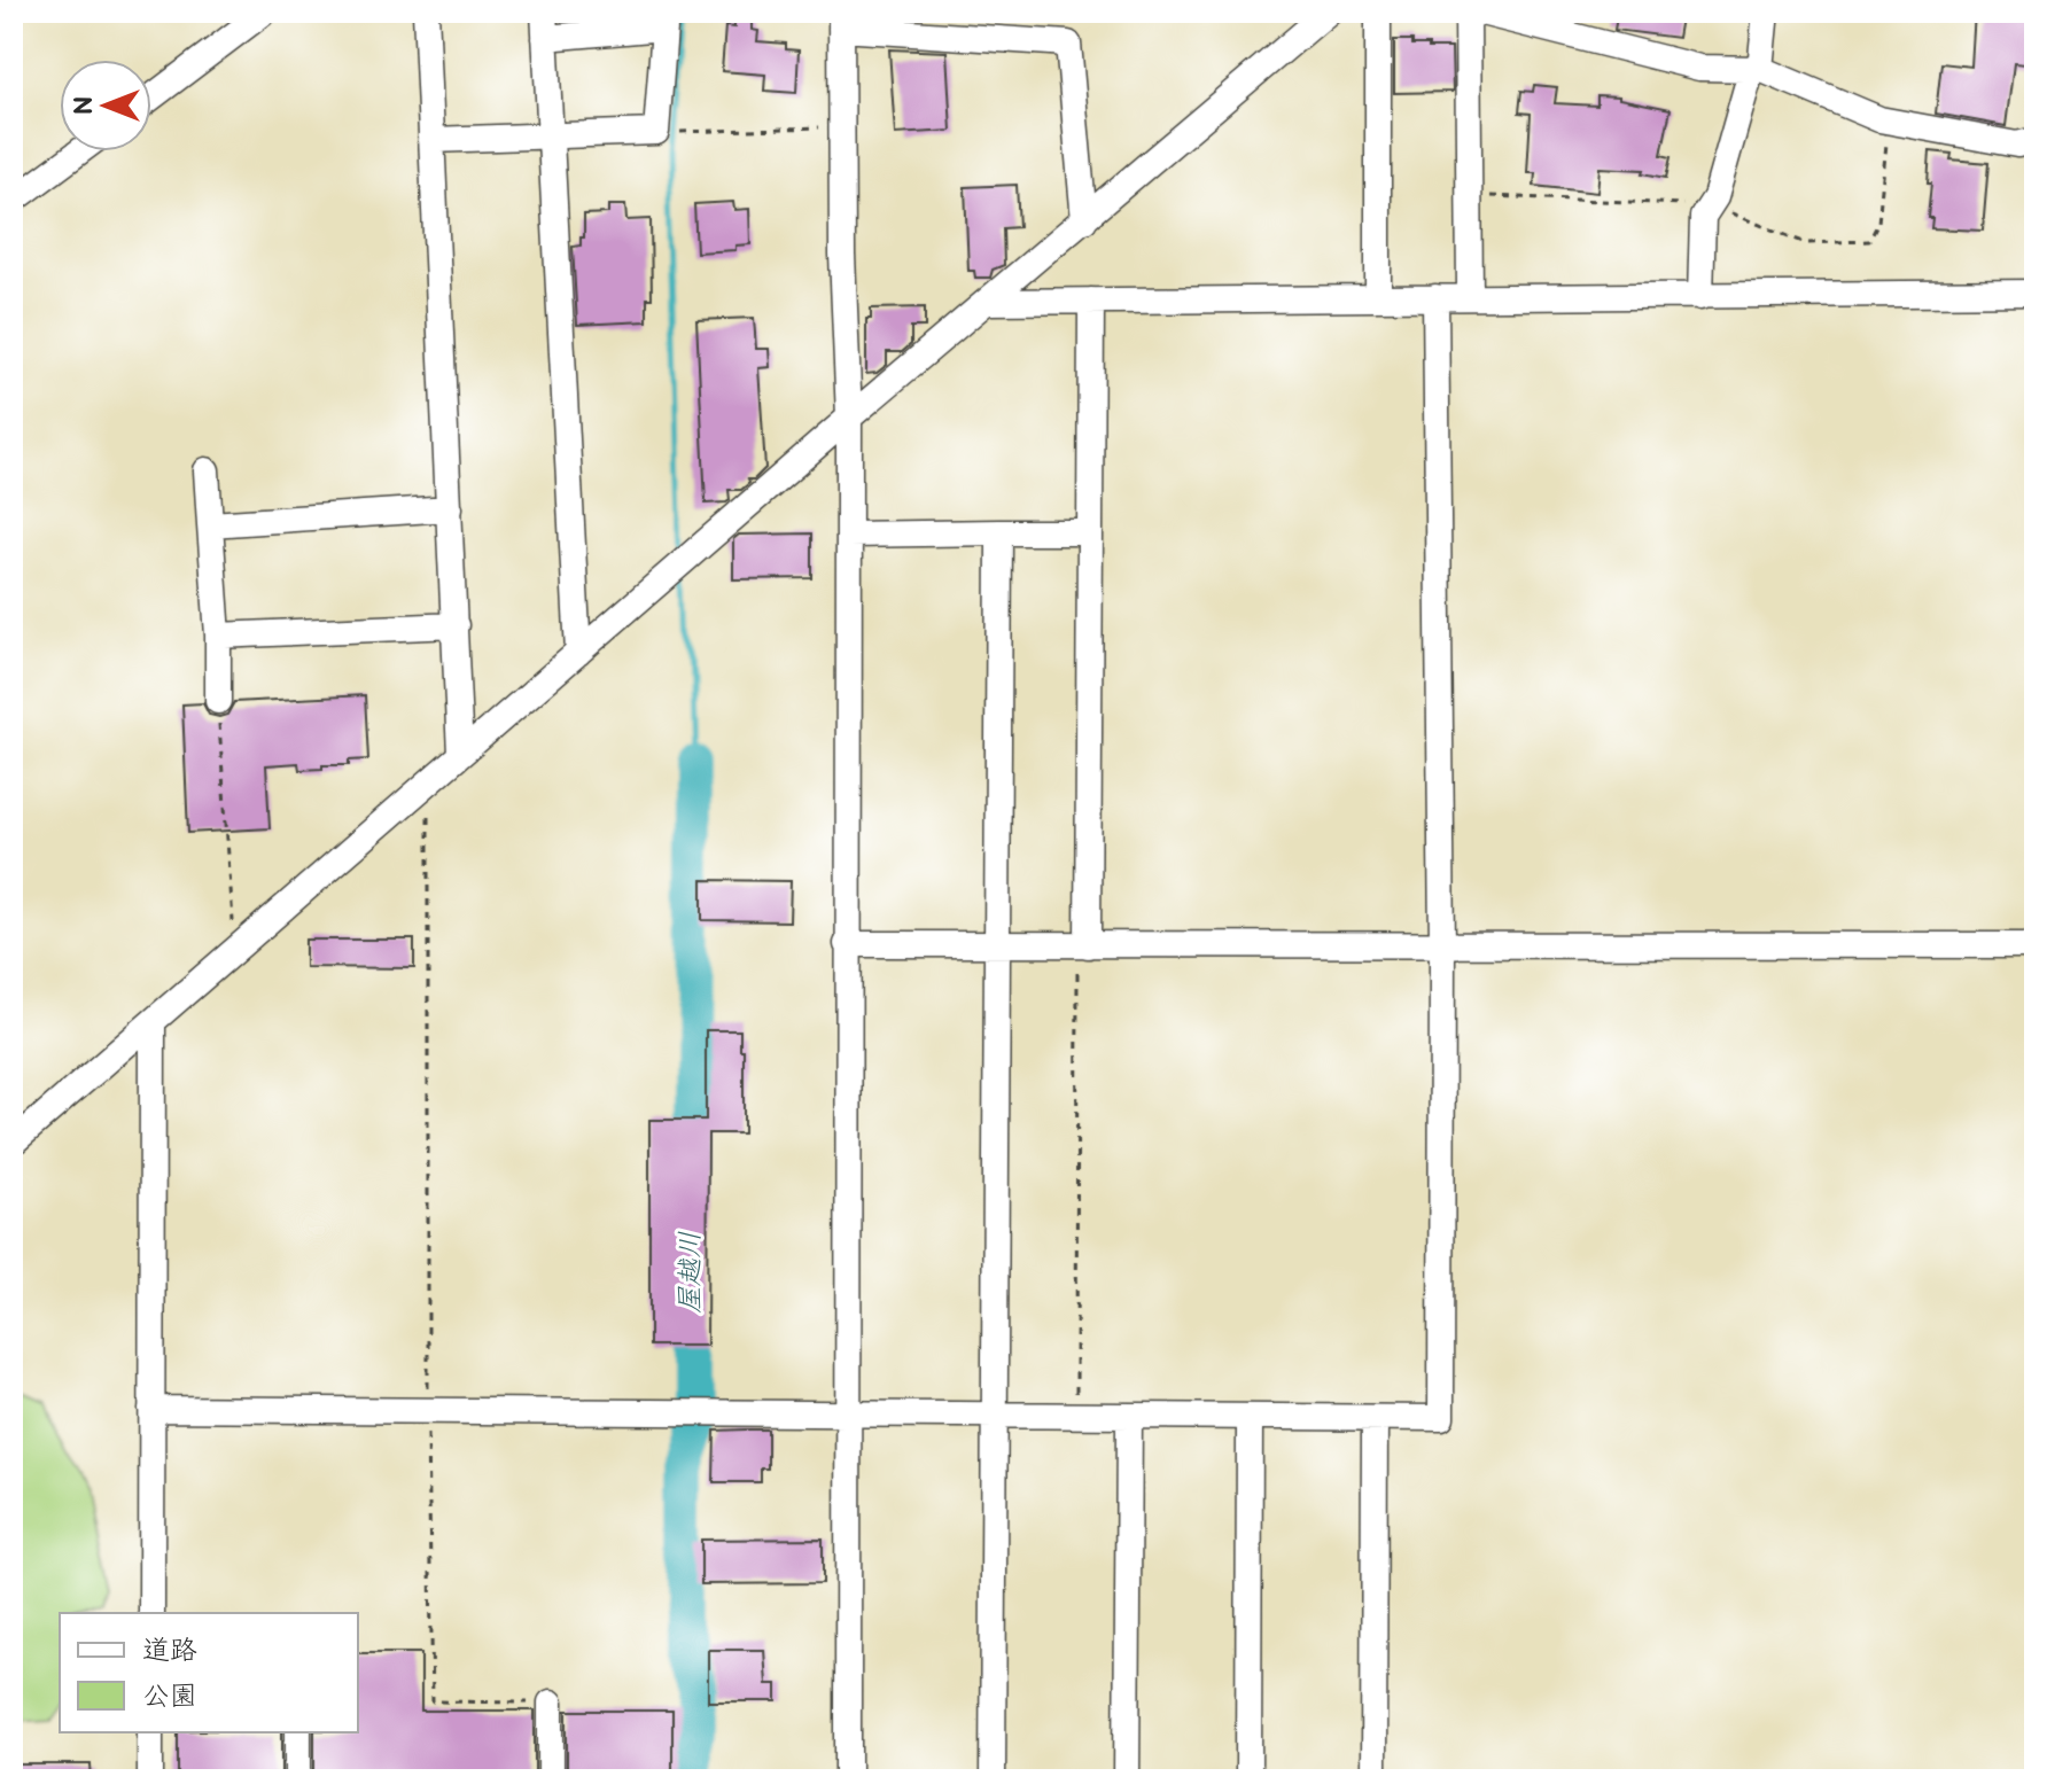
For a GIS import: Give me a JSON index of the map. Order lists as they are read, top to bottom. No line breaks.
{"water":["屋越川"],"legend":["道路","公園"],"north":"left"}
